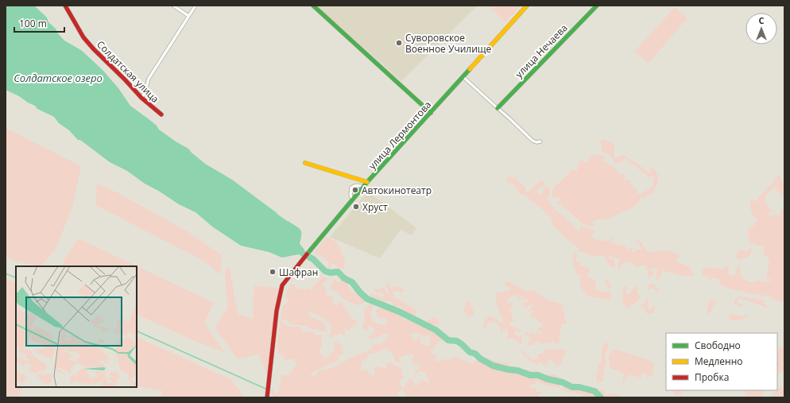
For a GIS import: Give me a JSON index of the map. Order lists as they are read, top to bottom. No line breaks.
{"streets":{"street":["улица Нечаева","Солдатская улица","улица Лермонтова"]},"water":["Солдатское озеро"],"places":["Суворовское Военное Училище","Автокинотеатр","Хруст","Шафран"],"legend":["Свободно","Медленно","Пробка"],"scale_bar":"100 m","north":"top"}
